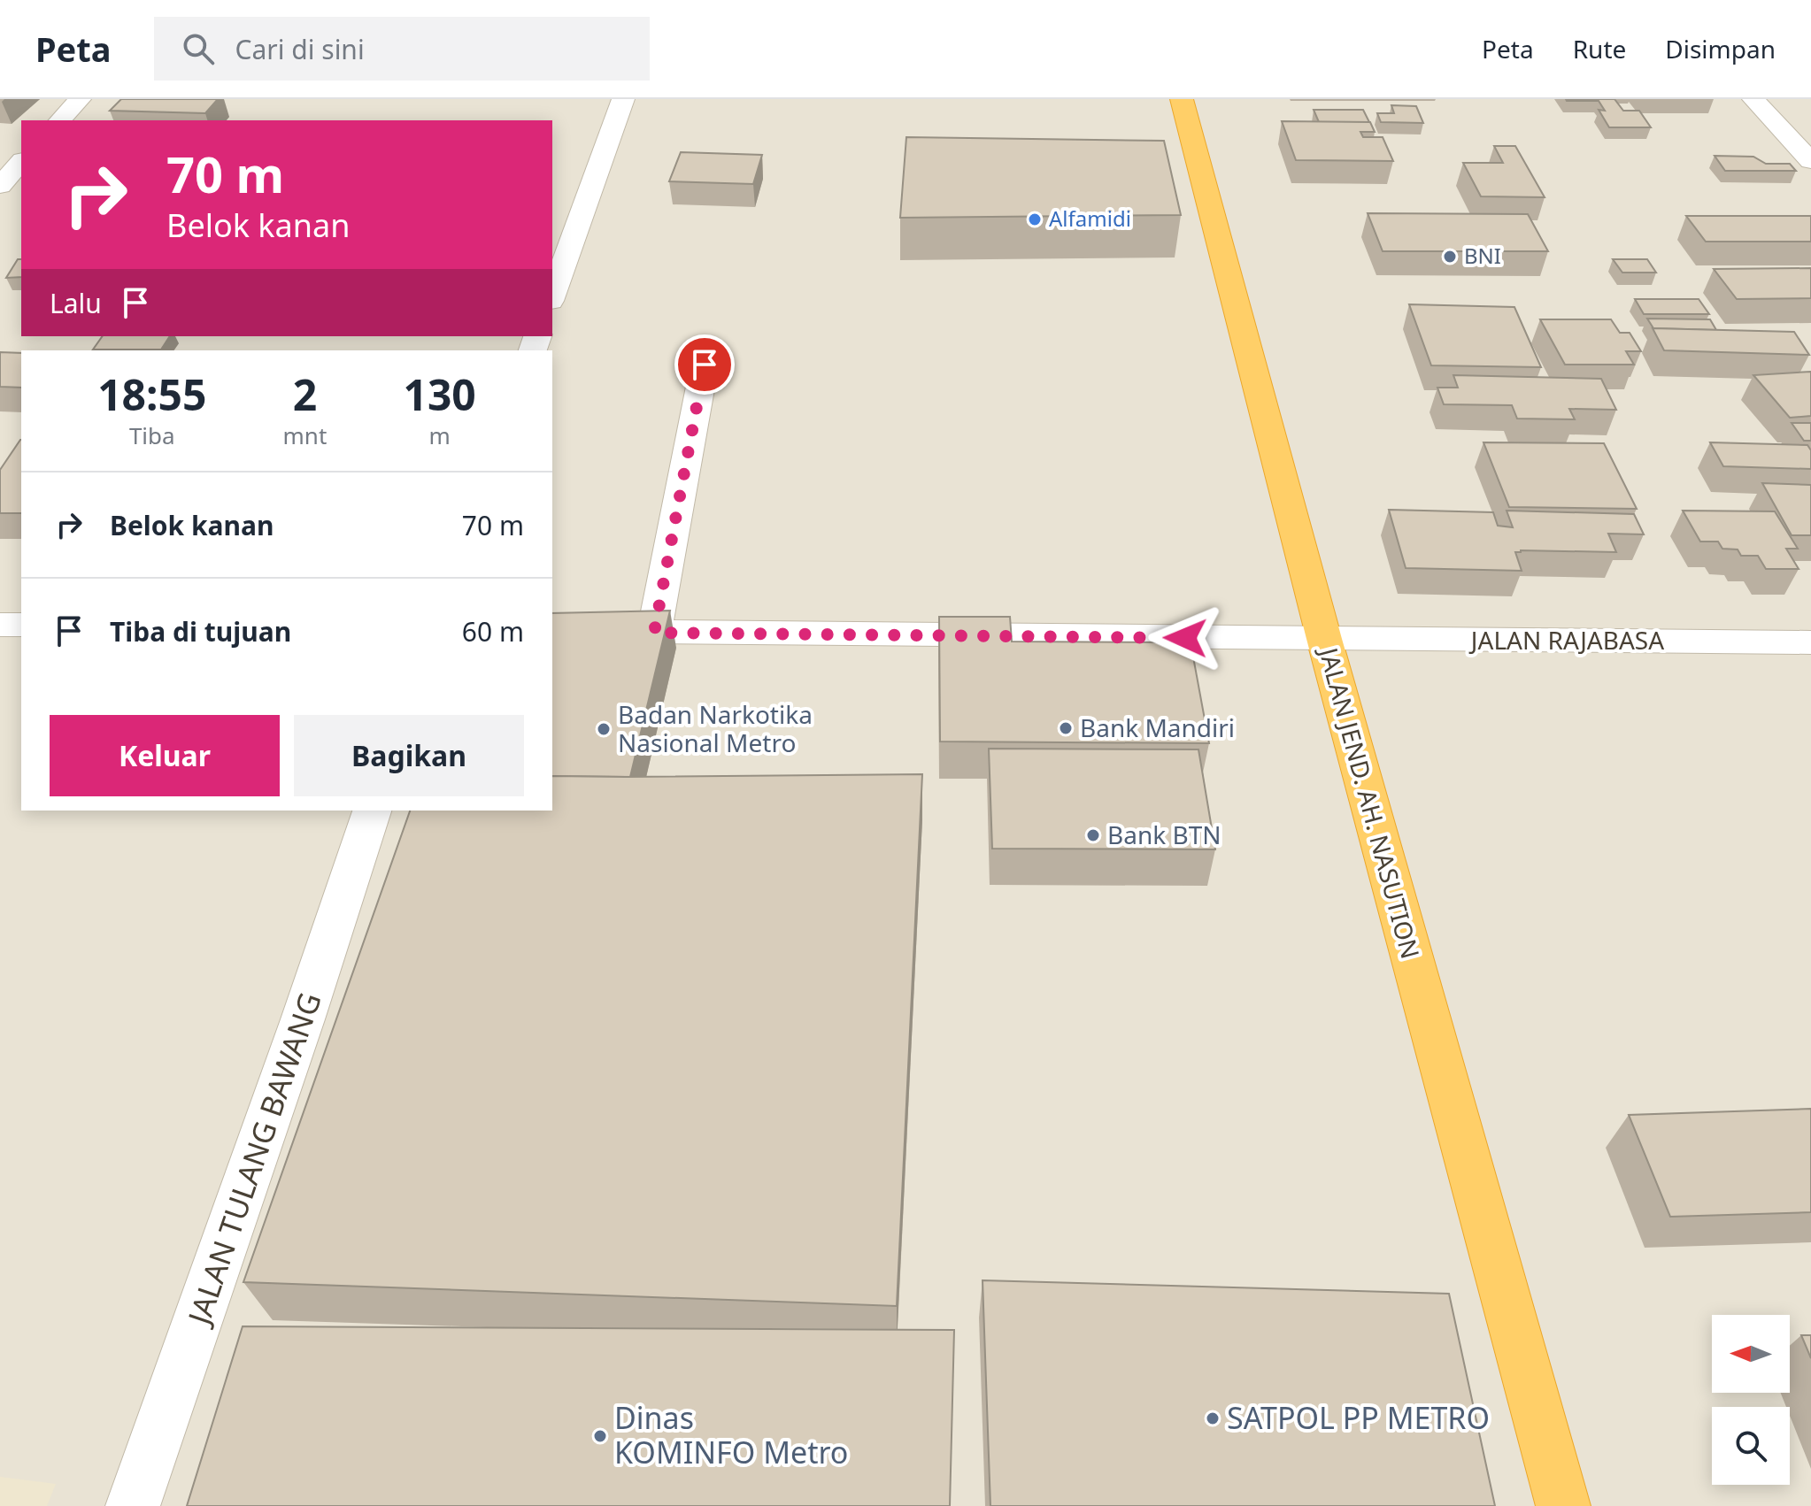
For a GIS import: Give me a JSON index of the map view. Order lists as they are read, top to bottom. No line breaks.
{"streets":{"highway":["JALAN JEND. AH. NASUTION"],"street":["JALAN RAJABASA","JALAN TULANG BAWANG"]},"crossings":[["JALAN RAJABASA","JALAN JEND. AH. NASUTION"]],"places":["Alfamidi","BNI","Bank Mandiri","Badan Narkotika Nasional Metro","Bank BTN","SATPOL PP METRO","Dinas KOMINFO Metro"],"north":"left","page":{"header":"Peta","search":"Cari di sini","nav":["Peta","Rute","Disimpan"],"turn":["70 m","Belok kanan"],"then":"Lalu","eta":["18:55","Tiba","2","mnt","130","m"],"list":[{"name":"Belok kanan","value":"70 m"},{"name":"Tiba di tujuan","value":"60 m"}],"buttons":["Keluar","Bagikan"]}}
